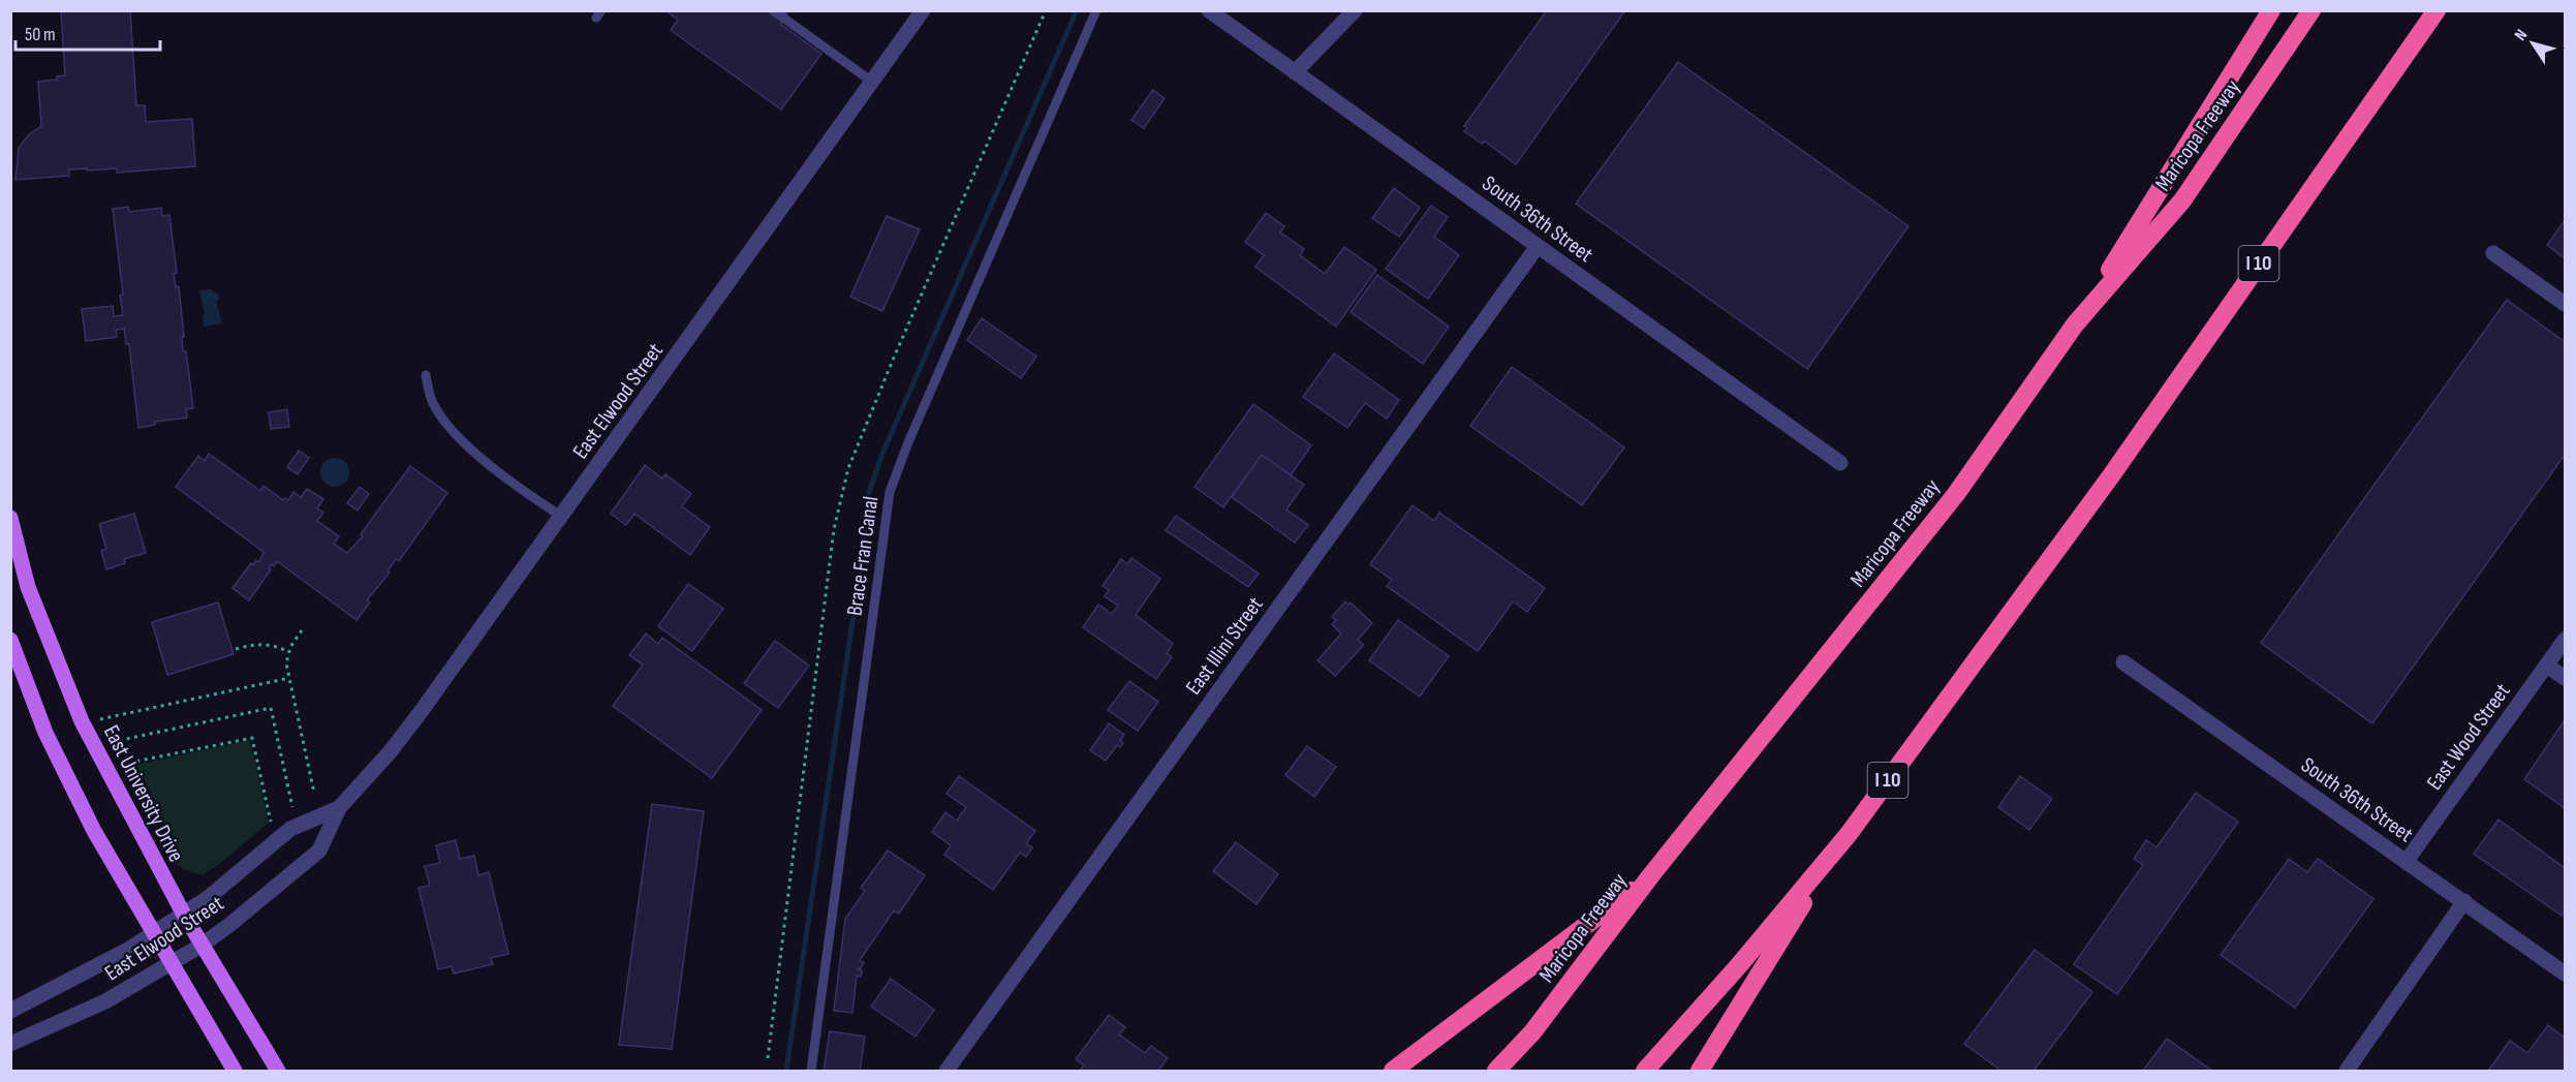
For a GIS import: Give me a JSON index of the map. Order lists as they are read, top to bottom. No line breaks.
{"streets":{"highway":["Maricopa Freeway","I 10"],"main road":["East University Drive"],"street":["South 36th Street","East Elwood Street","East Illini Street","East Wood Street"],"lane":["Brace Fran Canal"]},"crossings":[["South 36th Street","East Illini Street"],["South 36th Street","East Wood Street"],["East Elwood Street","East University Drive"]],"scale_bar":"50 m","north":"top left"}
